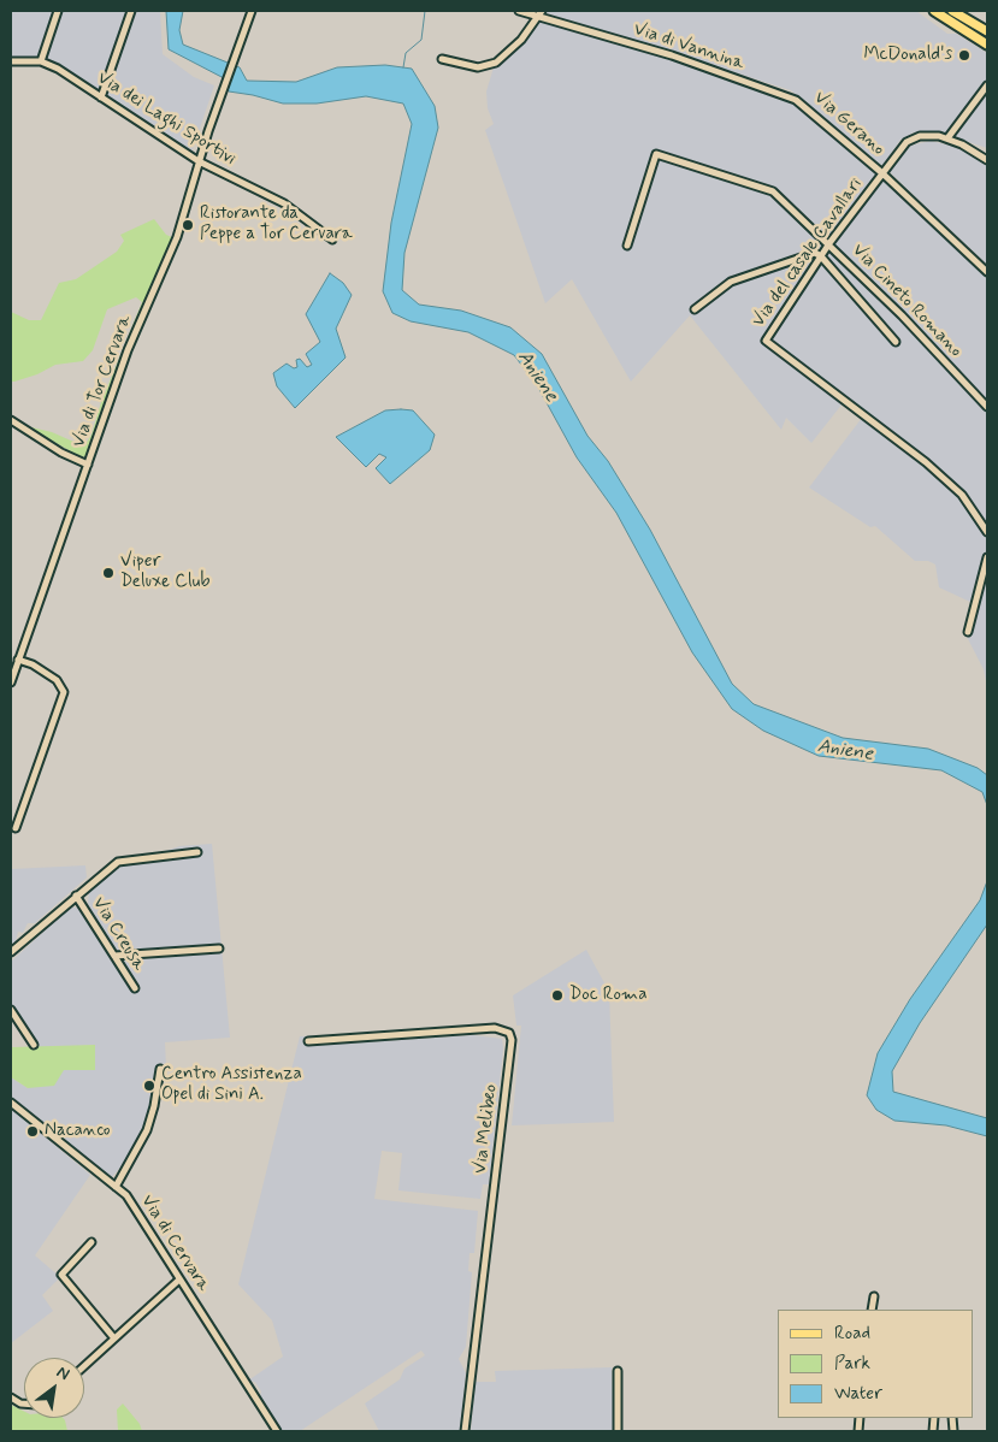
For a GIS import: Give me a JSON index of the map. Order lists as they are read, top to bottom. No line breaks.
{"streets":{"street":["Via di Vannina","Via dei Laghi Sportivi","Via Gerano","Via del casale Cavallari","Via Cineto Romano","Via di Tor Cervara","Via Creusa","Via Melibeo","Via di Cervara"]},"crossings":[["Via di Vannina","Via Gerano"],["Via dei Laghi Sportivi","Via di Tor Cervara"],["Via Gerano","Via del casale Cavallari"],["Via del casale Cavallari","Via Cineto Romano"]],"water":["Aniene"],"places":["McDonald's","Ristorante da Peppe a Tor Cervara","Viper Deluxe Club","Doc Roma","Centro Assistenza Opel di Sini A.","Nacanco"],"legend":["Road","Park","Water"],"north":"top right"}
